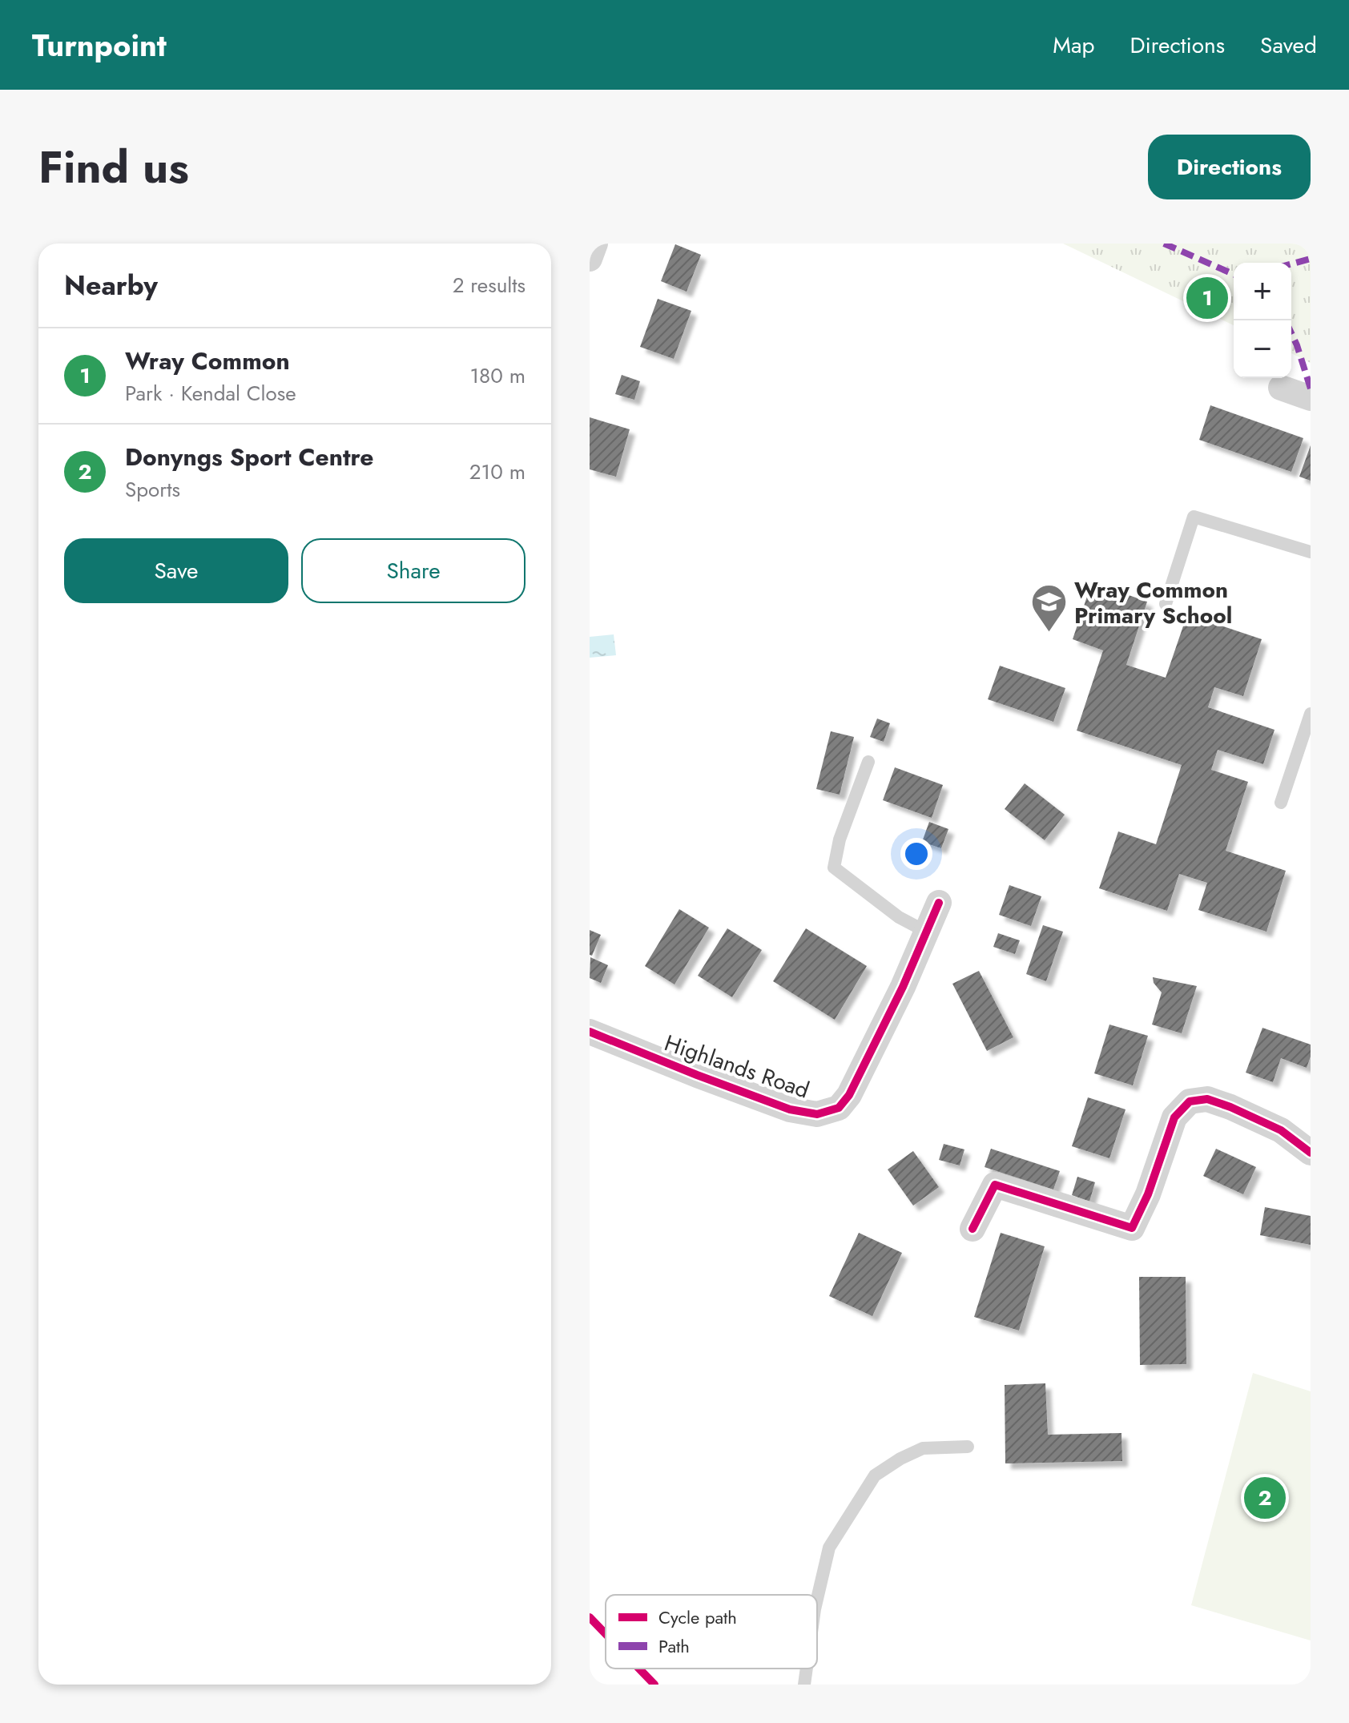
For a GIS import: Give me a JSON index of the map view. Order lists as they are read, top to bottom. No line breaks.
{"streets":{"street":["Highlands Road"]},"places":{"school or university":["Wray Common Primary School"]},"legend":["Cycle path","Path"],"page":{"header":"Turnpoint","nav":["Map","Directions","Saved"],"title":"Find us","buttons":["Directions",["Save","Share"]],"heading":["Nearby","2 results"],"map_buttons":["+","−"],"pins":["1","2"],"list":[{"mark":"1","name":"Wray Common","note":"Park · Kendal Close","value":"180 m"},{"mark":"2","name":"Donyngs Sport Centre","note":"Sports","value":"210 m"}]}}
